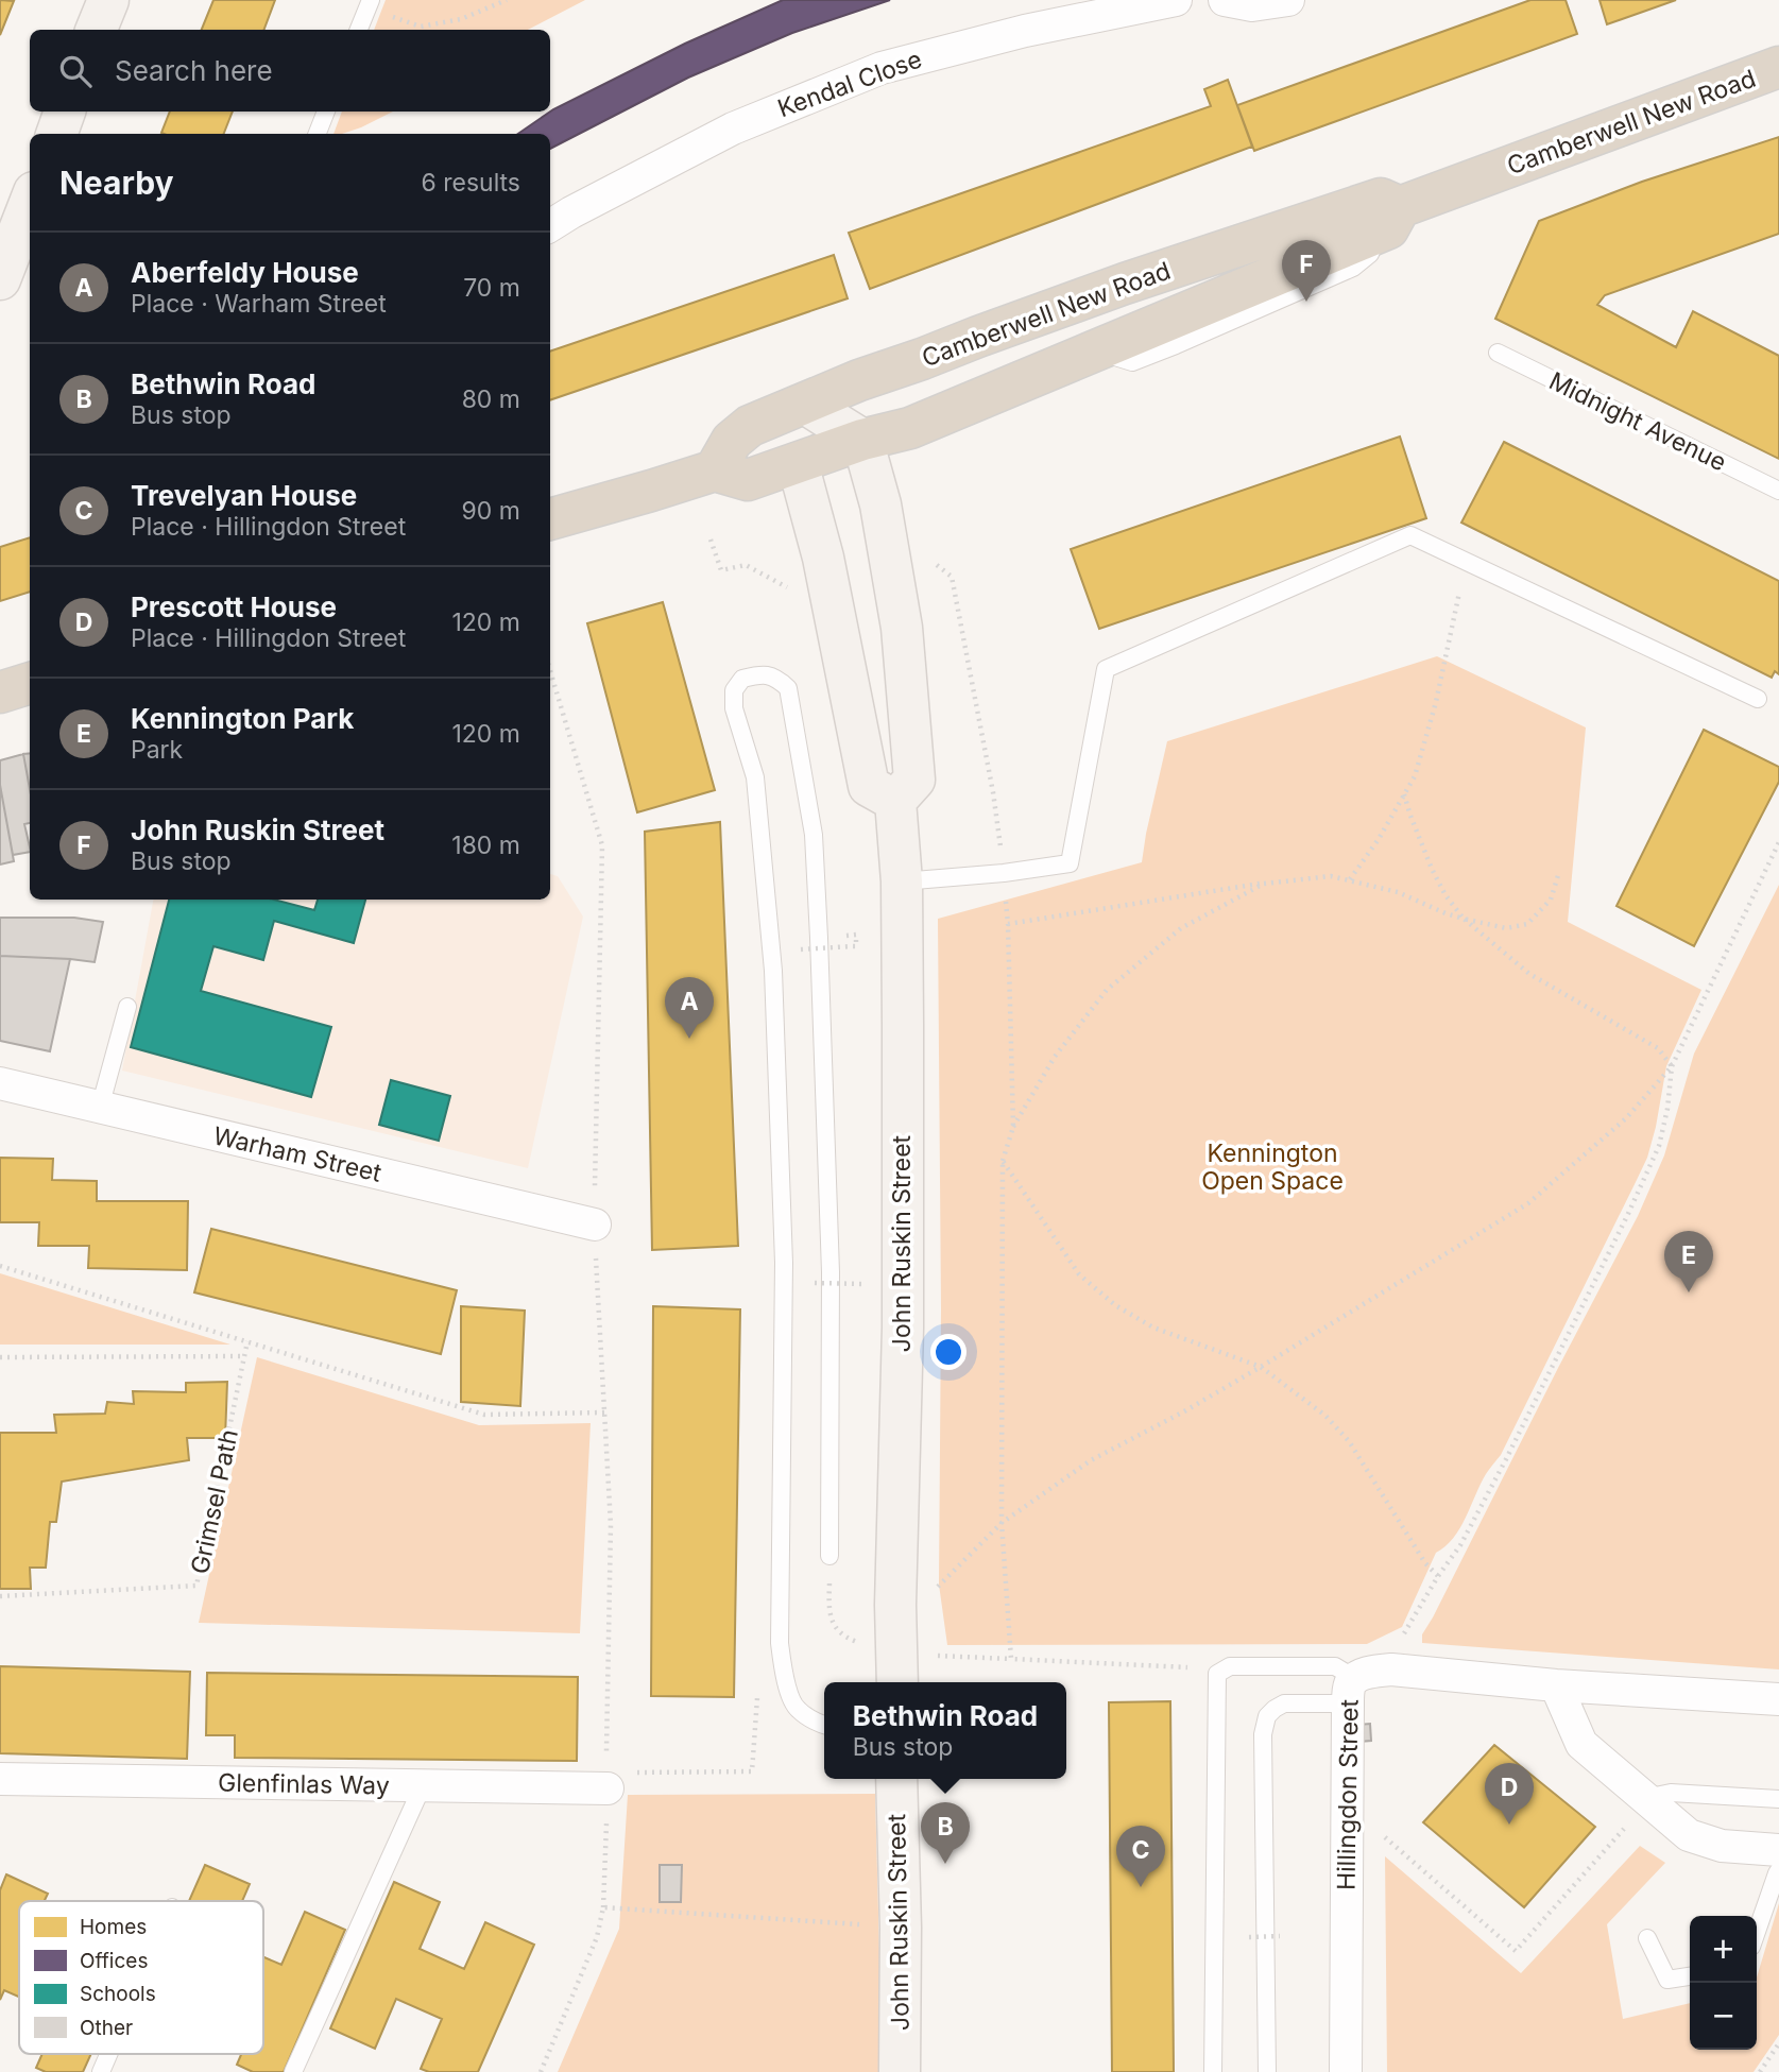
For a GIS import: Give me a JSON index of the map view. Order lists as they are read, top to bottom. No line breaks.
{"streets":{"highway":["Camberwell New Road"],"street":["Kendal Close","Warham Street","John Ruskin Street","Glenfinlas Way","Hillingdon Street"],"lane":["Midnight Avenue"],"path":["Grimsel Path"]},"parks":["Kennington Open Space"],"legend":["Homes","Offices","Schools","Other"],"page":{"search":"Search here","heading":["Nearby","6 results"],"list":[{"mark":"A","name":"Aberfeldy House","note":"Place · Warham Street","value":"70 m"},{"mark":"B","name":"Bethwin Road","note":"Bus stop","value":"80 m"},{"mark":"C","name":"Trevelyan House","note":"Place · Hillingdon Street","value":"90 m"},{"mark":"D","name":"Prescott House","note":"Place · Hillingdon Street","value":"120 m"},{"mark":"E","name":"Kennington Park","note":"Park","value":"120 m"},{"mark":"F","name":"John Ruskin Street","note":"Bus stop","value":"180 m"}],"pins":["F","A","E","D","B","C"],"popup":["Bethwin Road","Bus stop"],"map_buttons":["+","−"]}}
